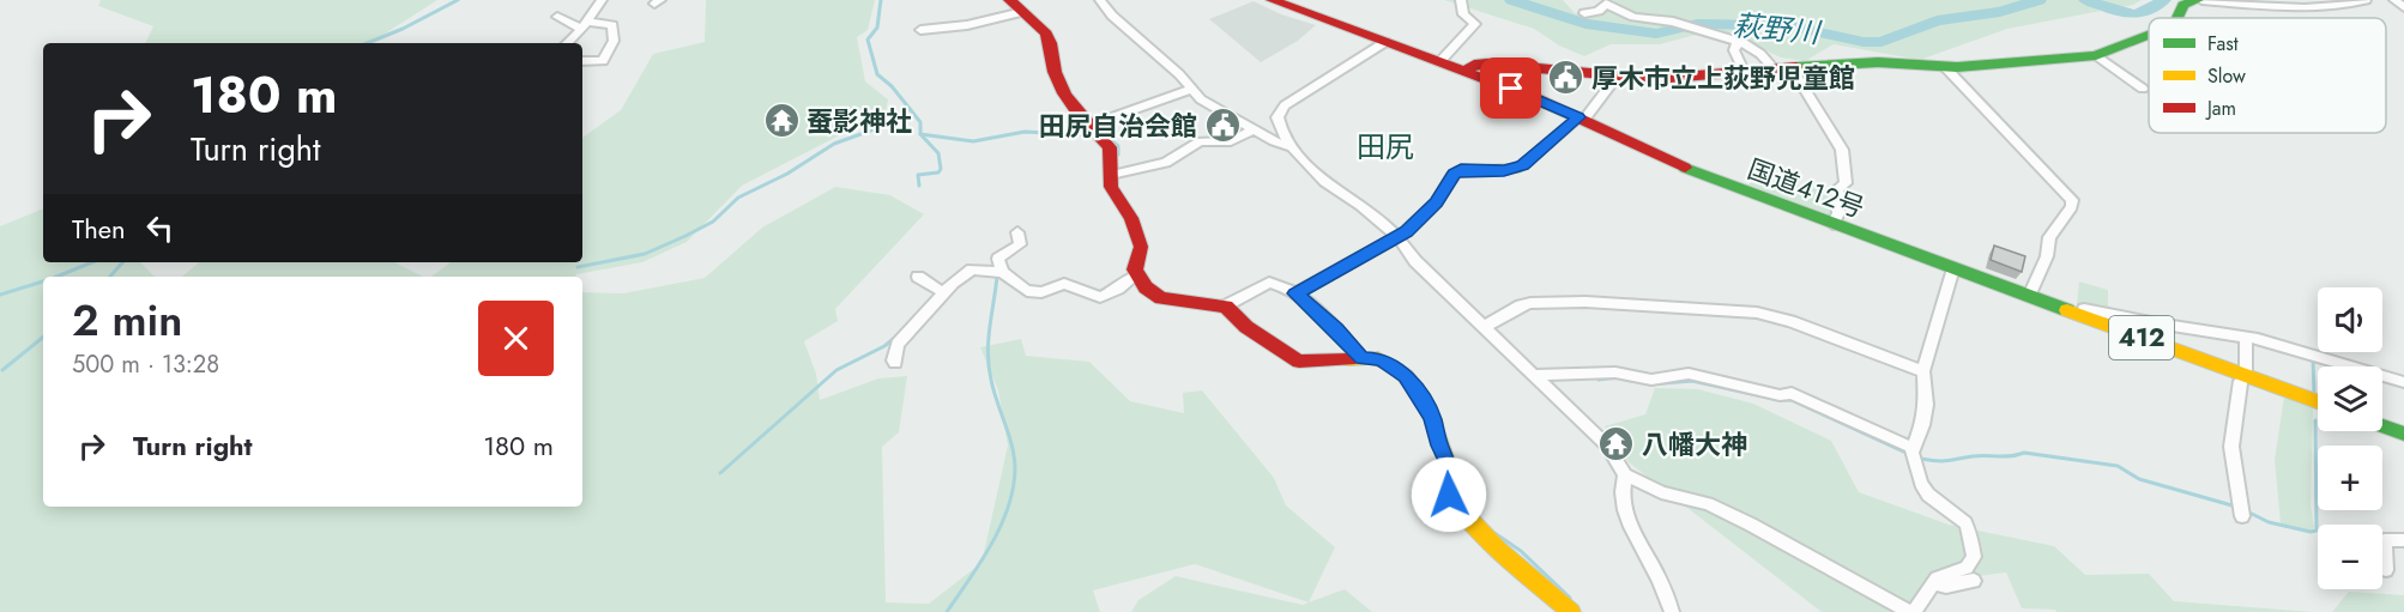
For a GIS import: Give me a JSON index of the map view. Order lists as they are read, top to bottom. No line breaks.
{"streets":{"main road":["国道412号","412"]},"districts":["田尻"],"water":["萩野川"],"places":{"public building":["厚木市立上荻野児童館","田尻自治会館"],"temple":["蚕影神社","八幡大神"]},"legend":["Fast","Slow","Jam"],"page":{"turn":["180 m","Turn right"],"then":"Then","heading":["2 min","500 m · 13:28"],"map_buttons":["+","−"],"list":[{"name":"Turn right","value":"180 m"}]}}
